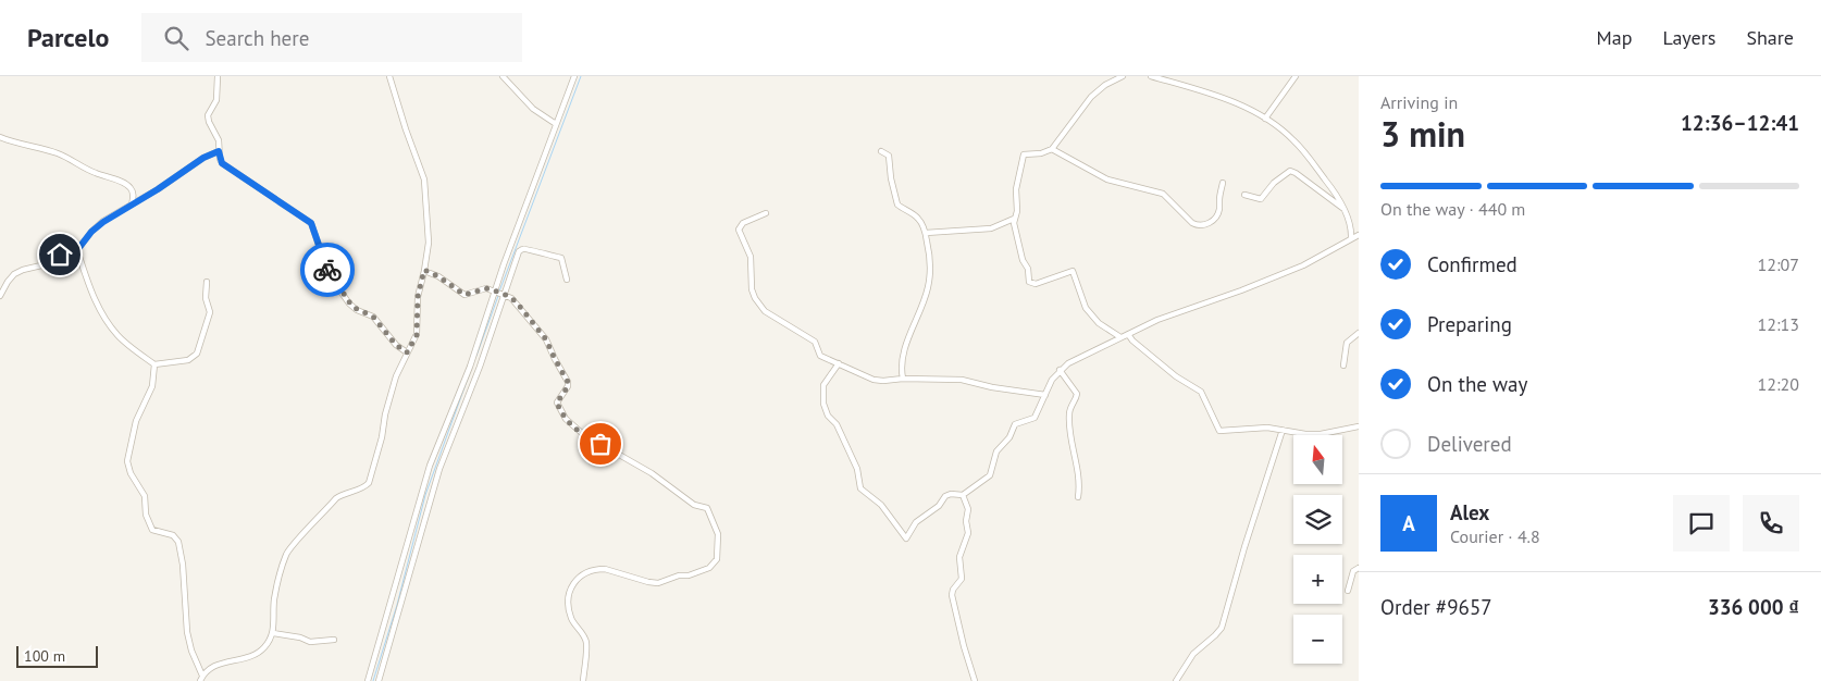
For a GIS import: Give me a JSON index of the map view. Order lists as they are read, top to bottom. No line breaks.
{"scale_bar":"100 m","north":"top","page":{"header":"Parcelo","search":"Search here","nav":["Map","Layers","Share"],"heading":["3 min","Arriving in","12:36–12:41"],"panel":["Alex","Courier · 4.8","Order #9657","336 000 ₫"],"bar":"On the way · 440 m","list":[["Confirmed","12:07"],["Preparing","12:13"],["On the way","12:20"],"Delivered"],"map_buttons":["+","−"],"round":"A","scale":"100 m"}}
